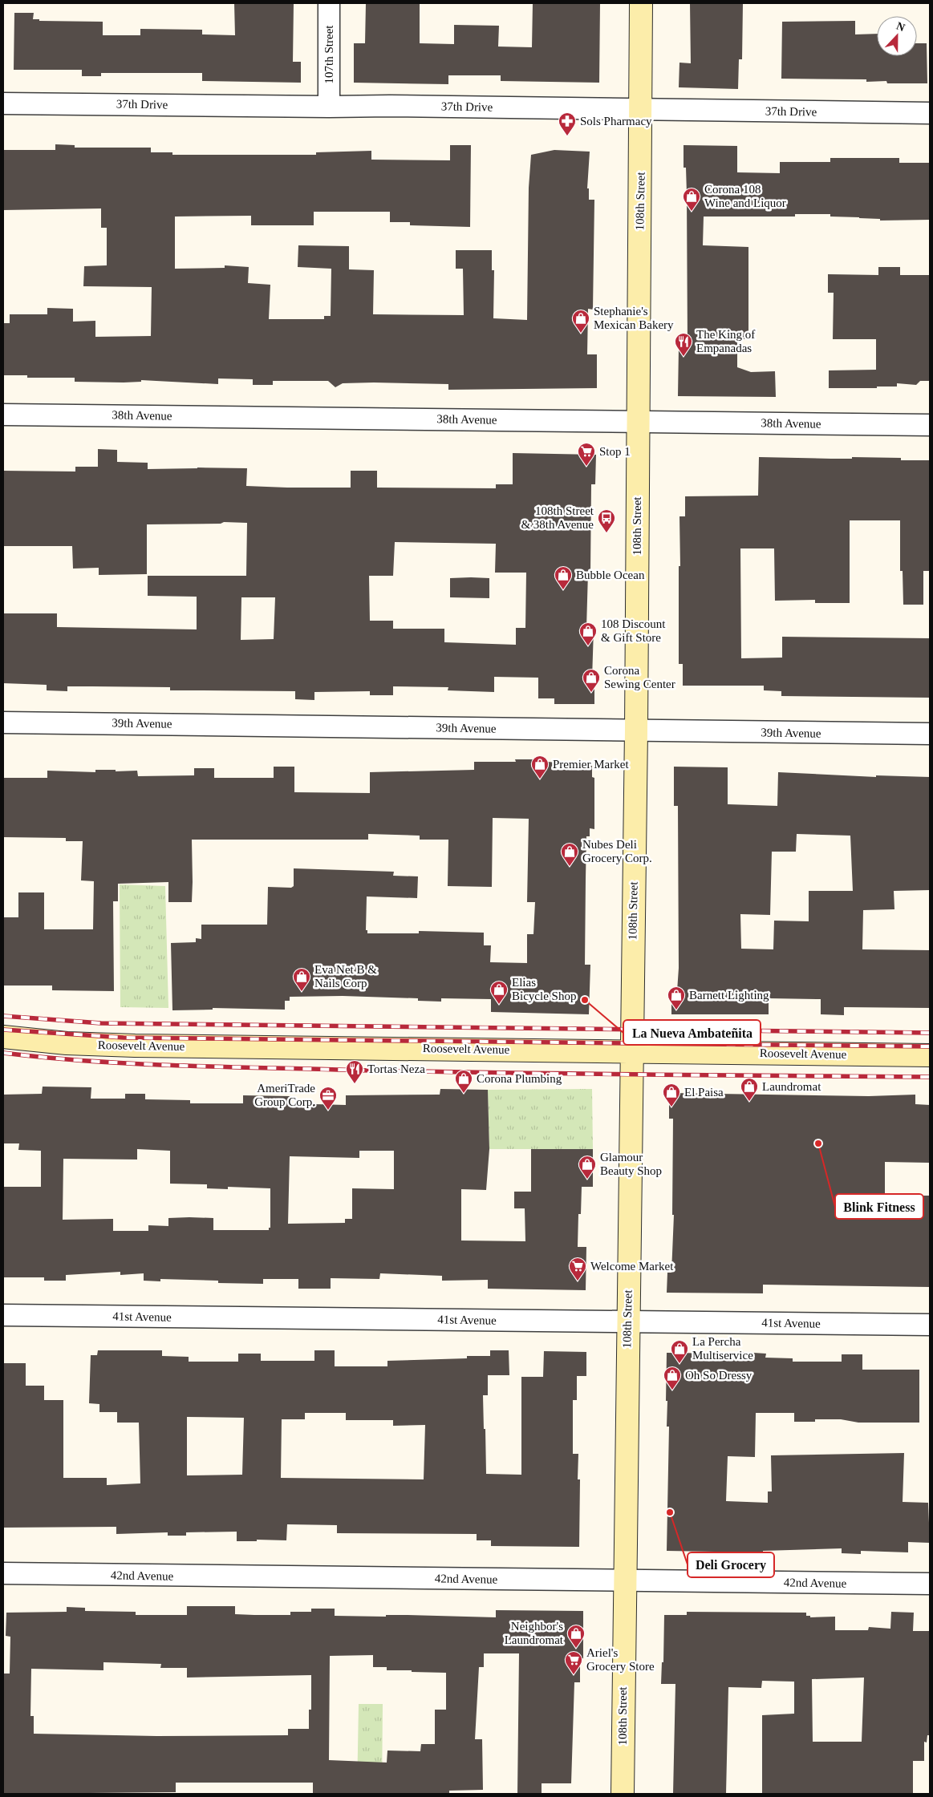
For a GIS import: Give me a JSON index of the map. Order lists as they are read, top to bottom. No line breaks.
{"streets":{"main road":["108th Street","Roosevelt Avenue"],"street":["107th Street","37th Drive","38th Avenue","39th Avenue","41st Avenue","42nd Avenue"]},"crossings":[["107th Street","37th Drive"],["37th Drive","108th Street"],["108th Street","38th Avenue"],["108th Street","39th Avenue"],["108th Street","Roosevelt Avenue"],["108th Street","41st Avenue"],["108th Street","42nd Avenue"]],"places":{"pharmacy":["Sols Pharmacy"],"shop":["Corona 108 Wine and Liquor","Stephanie's Mexican Bakery","Bubble Ocean","108 Discount & Gift Store","Corona Sewing Center","Premier Market","Nubes Deli Grocery Corp.","Eva Net B & Nails Corp","Elias Bicycle Shop","Barnett Lighting","Corona Plumbing","Laundromat","El Paisa","Glamour Beauty Shop","La Percha Multiservice","Oh So Dressy","Neighbor's Laundromat"],"restaurant":["The King of Empanadas","Tortas Neza"],"supermarket":["Stop 1","Welcome Market","Ariel's Grocery Store"],"bus stop":["108th Street & 38th Avenue"],"other":["La Nueva Ambateñita","Blink Fitness","Deli Grocery"],"office":["AmeriTrade Group Corp."]},"north":"top"}
